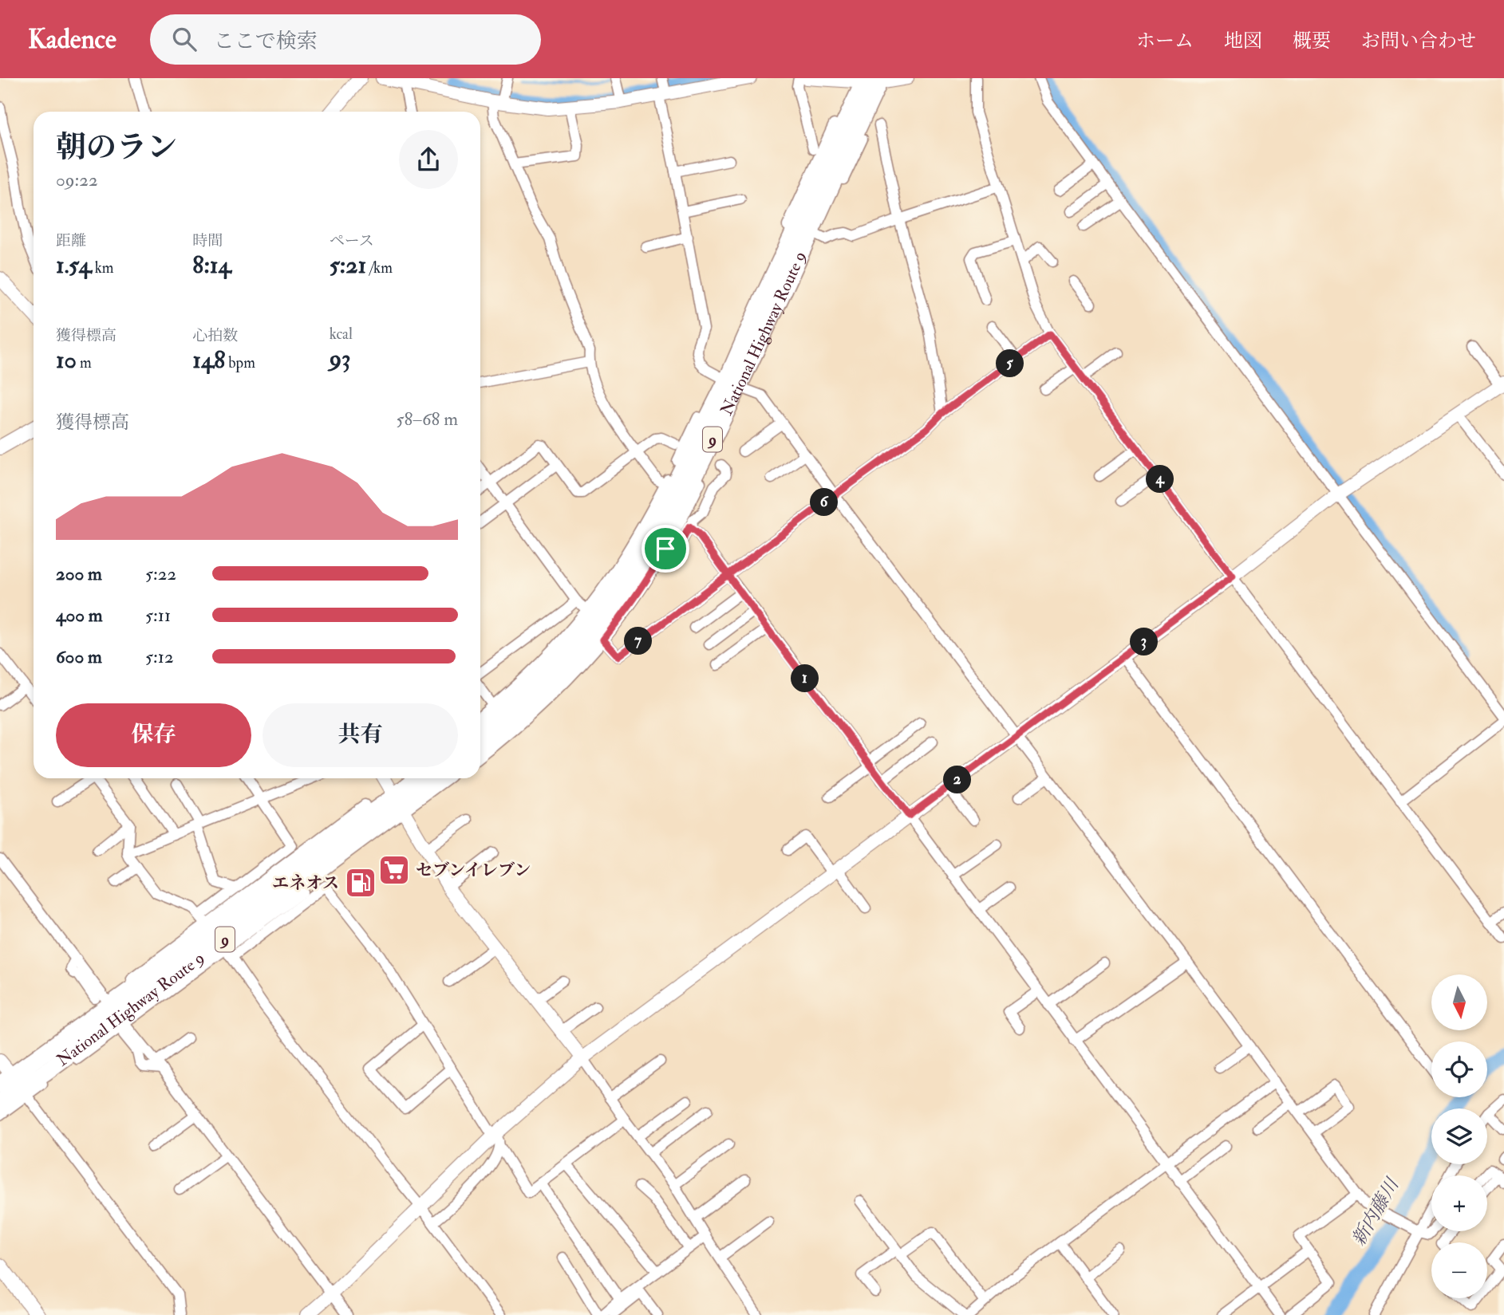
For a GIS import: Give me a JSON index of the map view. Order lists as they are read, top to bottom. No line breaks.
{"streets":{"highway":["National Highway Route 9","9"]},"water":["新内藤川"],"places":{"supermarket":["セブンイレブン"],"fuel station":["エネオス"]},"north":"bottom","page":{"header":"Kadence","search":"ここで検索","nav":["ホーム","地図","概要","お問い合わせ"],"heading":["朝のラン","09:22"],"stats":[["距離","1.54 km"],["時間","8:14"],["ペース","5:21 /km"],["獲得標高","10 m"],["心拍数","148 bpm"],["kcal","93"]],"pins":["5","4","6","7","3","1","2"],"chart":["獲得標高","58–68 m"],"list":[{"name":"200 m","note":"5:22"},{"name":"400 m","note":"5:11"},{"name":"600 m","note":"5:12"}],"buttons":["保存","共有"],"map_buttons":["+","−"]}}
